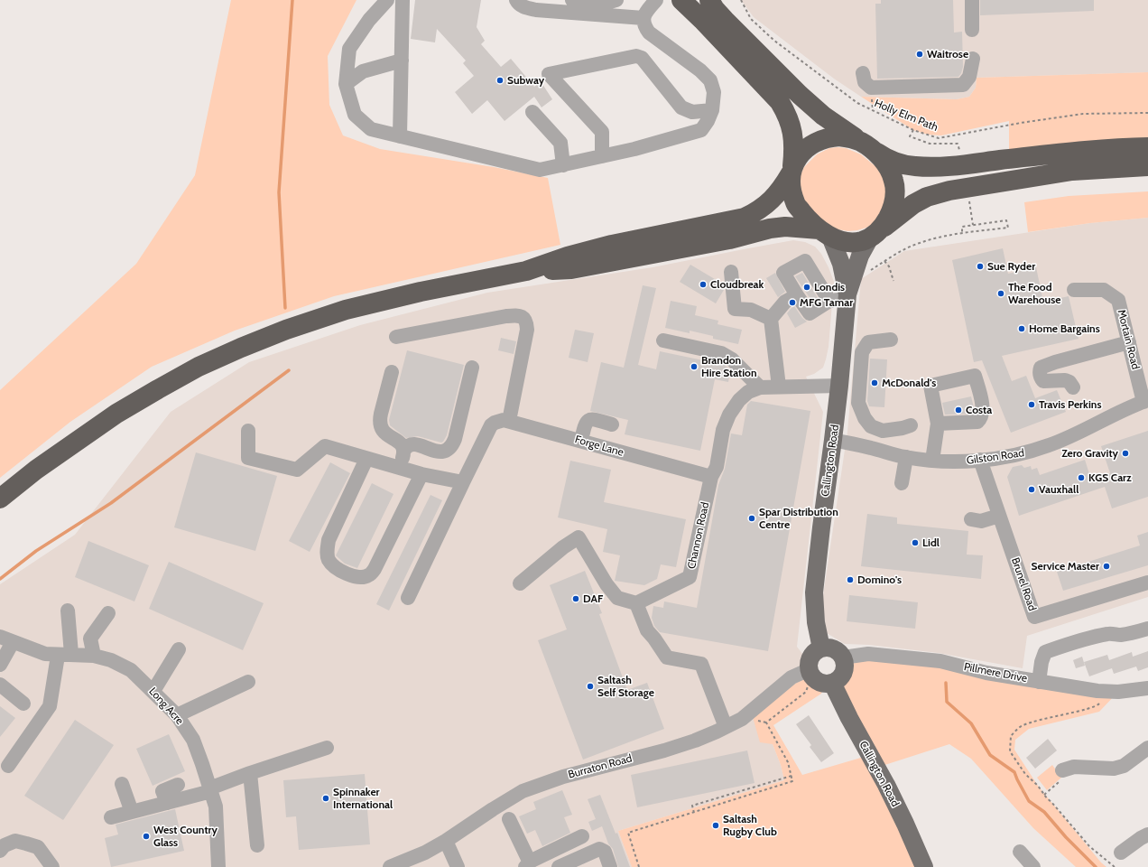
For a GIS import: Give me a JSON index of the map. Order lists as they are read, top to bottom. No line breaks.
{"streets":{"main road":["Callington Road"],"street":["Mortain Road","Forge Lane","Gilston Road","Channon Road","Brunel Road","Pillmere Drive","Long Acre","Burraton Road"],"path":["Holly Elm Path"]},"crossings":[["Mortain Road","Gilston Road"],["Forge Lane","Channon Road"],["Gilston Road","Callington Road"],["Gilston Road","Brunel Road"],["Callington Road","Channon Road"],["Callington Road","Pillmere Drive"],["Callington Road","Burraton Road"],["Pillmere Drive","Burraton Road"]],"places":["Waitrose","Subway","Sue Ryder","Cloudbreak","Londis","The Food Warehouse","MFG Tamar","Home Bargains","Brandon Hire Station","McDonald's","Travis Perkins","Costa","Zero Gravity","KGS Carz","Vauxhall","Spar Distribution Centre","Lidl","Service Master","Domino's","DAF","Saltash Self Storage","Spinnaker International","Saltash Rugby Club","West Country Glass"]}
